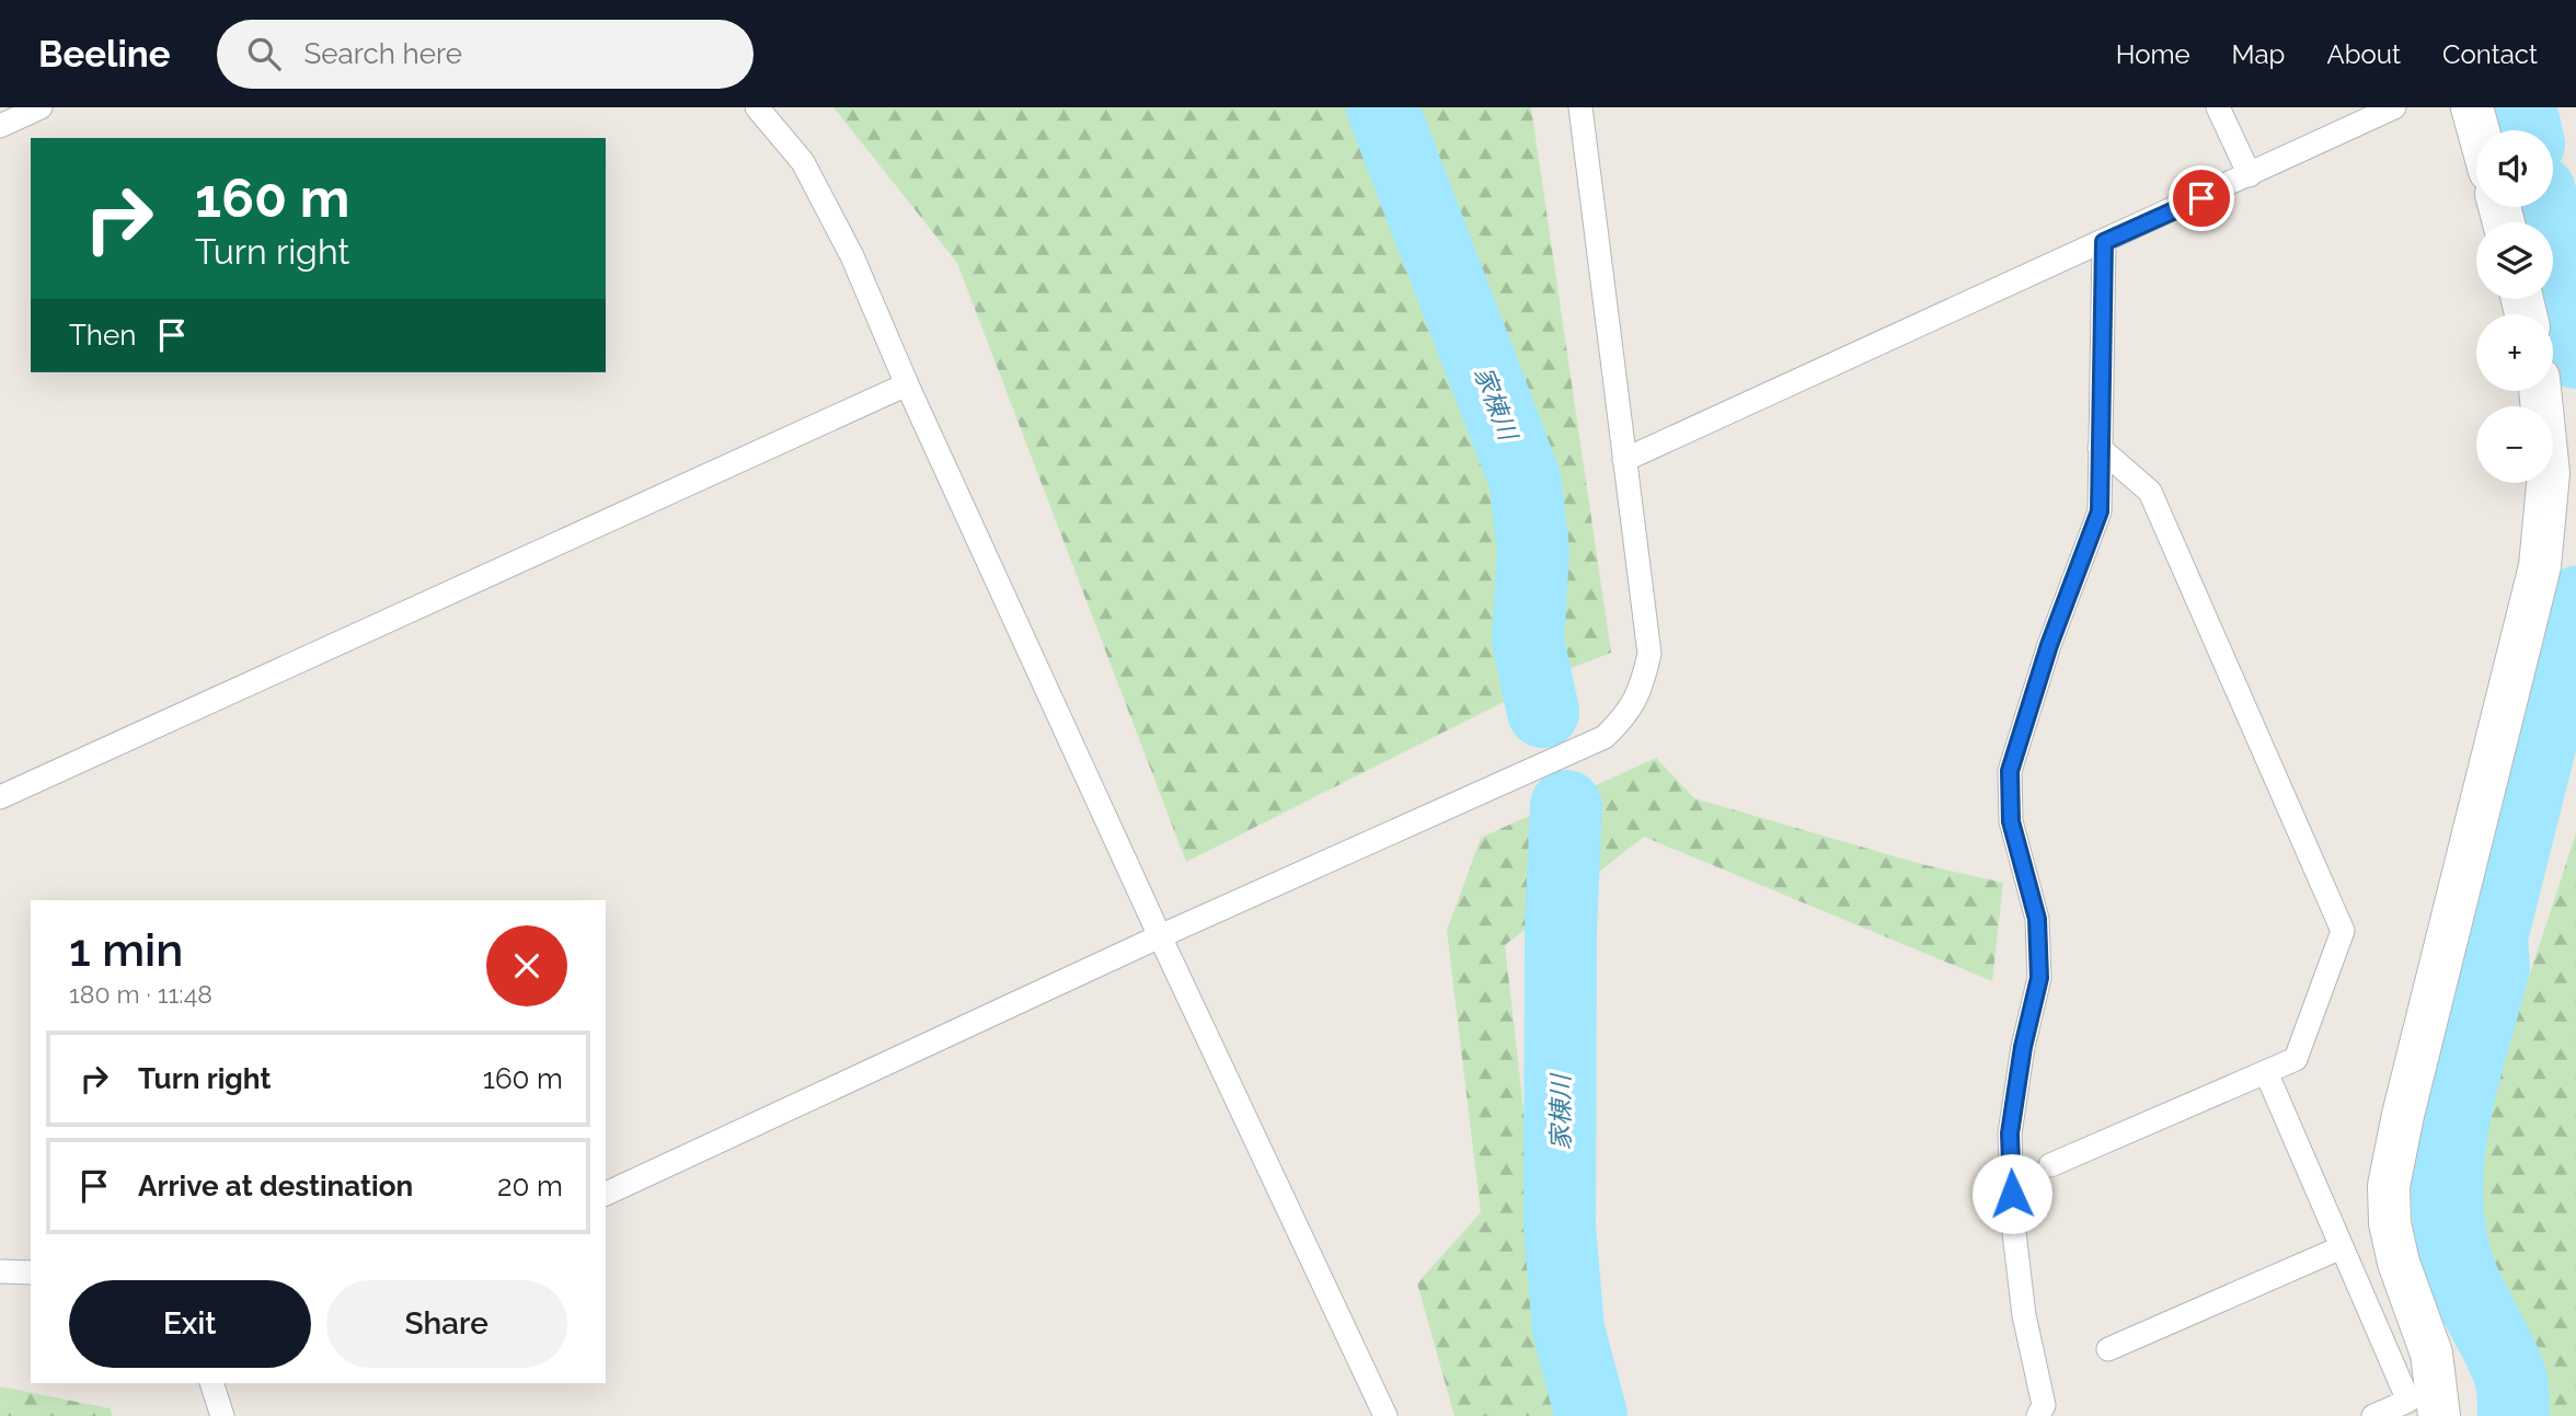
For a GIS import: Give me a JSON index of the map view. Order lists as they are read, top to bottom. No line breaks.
{"water":["家棟川"],"page":{"header":"Beeline","search":"Search here","nav":["Home","Map","About","Contact"],"map_buttons":["+","−"],"turn":["160 m","Turn right"],"then":"Then","heading":["1 min","180 m · 11:48"],"list":[{"name":"Turn right","value":"160 m"},{"name":"Arrive at destination","value":"20 m"}],"buttons":["Exit","Share"]}}
